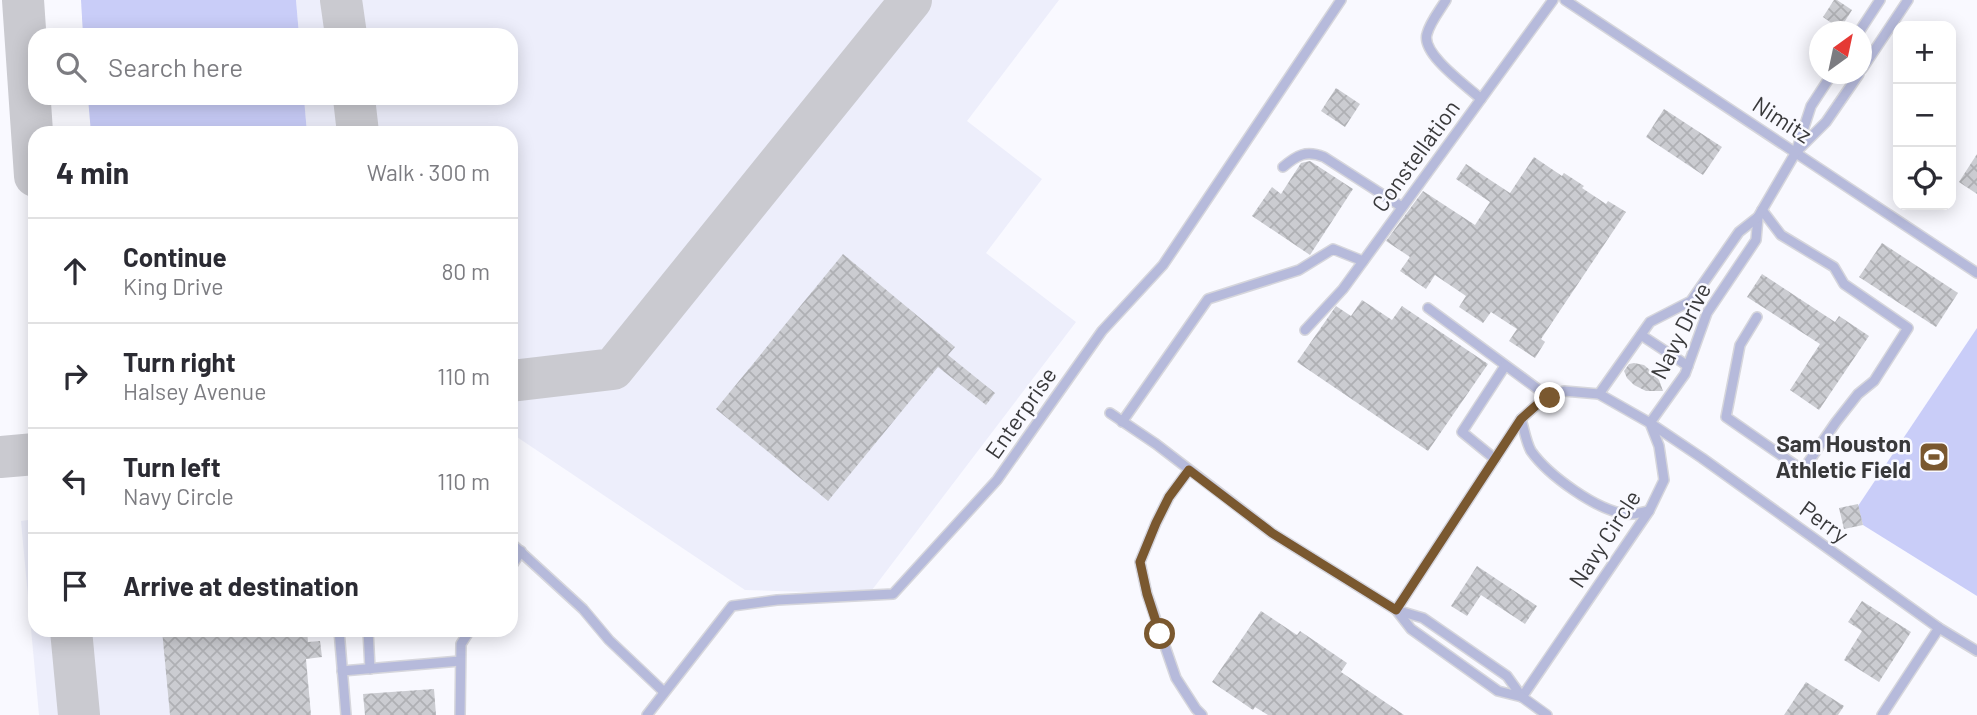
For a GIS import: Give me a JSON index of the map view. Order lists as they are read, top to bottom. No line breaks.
{"streets":{"lane":["Nimitz","Constellation","Navy Drive","Enterprise","Perry","Navy Circle"]},"crossings":[["Nimitz","Navy Drive"],["Navy Drive","Perry"],["Navy Drive","Navy Circle"],["Perry","Navy Circle"]],"places":{"sports":["Sam Houston Athletic Field"]},"north":"top right","page":{"map_buttons":["+","−"],"search":"Search here","heading":["4 min","Walk · 300 m"],"list":[["Continue","King Drive","80 m"],["Turn right","Halsey Avenue","110 m"],["Turn left","Navy Circle","110 m"],"Arrive at destination"]}}
